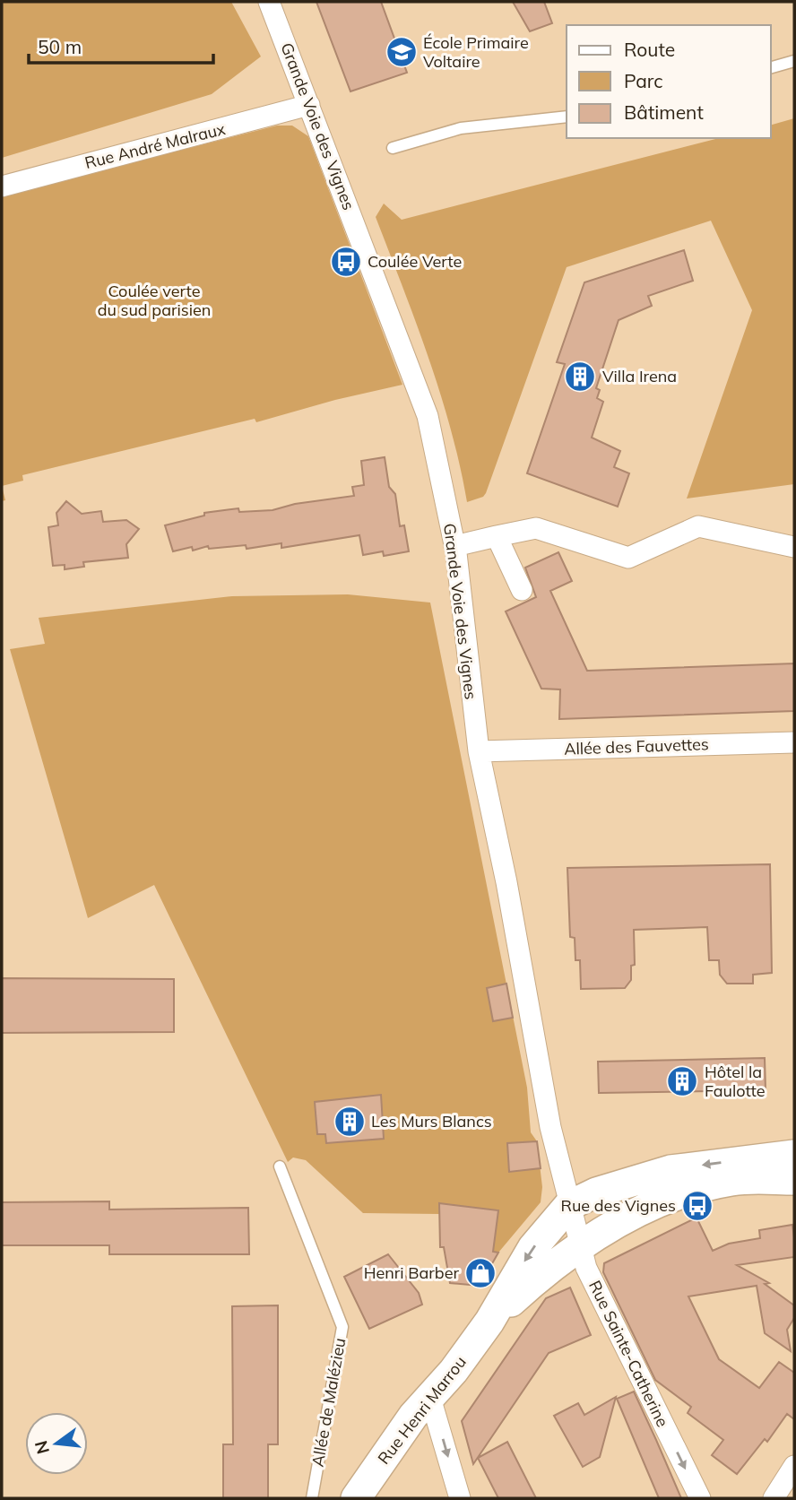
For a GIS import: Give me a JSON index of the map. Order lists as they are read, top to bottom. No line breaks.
{"streets":{"street":["Grande Voie des Vignes","Rue André Malraux","Allée des Fauvettes","Rue Sainte-Catherine","Rue Henri Marrou"],"lane":["Allée de Malézieu"]},"crossings":[["Grande Voie des Vignes","Rue André Malraux"],["Grande Voie des Vignes","Allée des Fauvettes"],["Grande Voie des Vignes","Rue Sainte-Catherine"],["Grande Voie des Vignes","Rue Henri Marrou"],["Rue Sainte-Catherine","Rue Henri Marrou"]],"one_way":["Rue Sainte-Catherine"],"parks":["Coulée verte du sud parisien"],"places":{"school or university":["École Primaire Voltaire"],"bus stop":["Coulée Verte","Rue des Vignes"],"building":["Villa Irena","Hôtel la Faulotte","Les Murs Blancs"],"shop":["Henri Barber"]},"legend":["Route","Parc","Bâtiment"],"scale_bar":"50 m","north":"left"}
